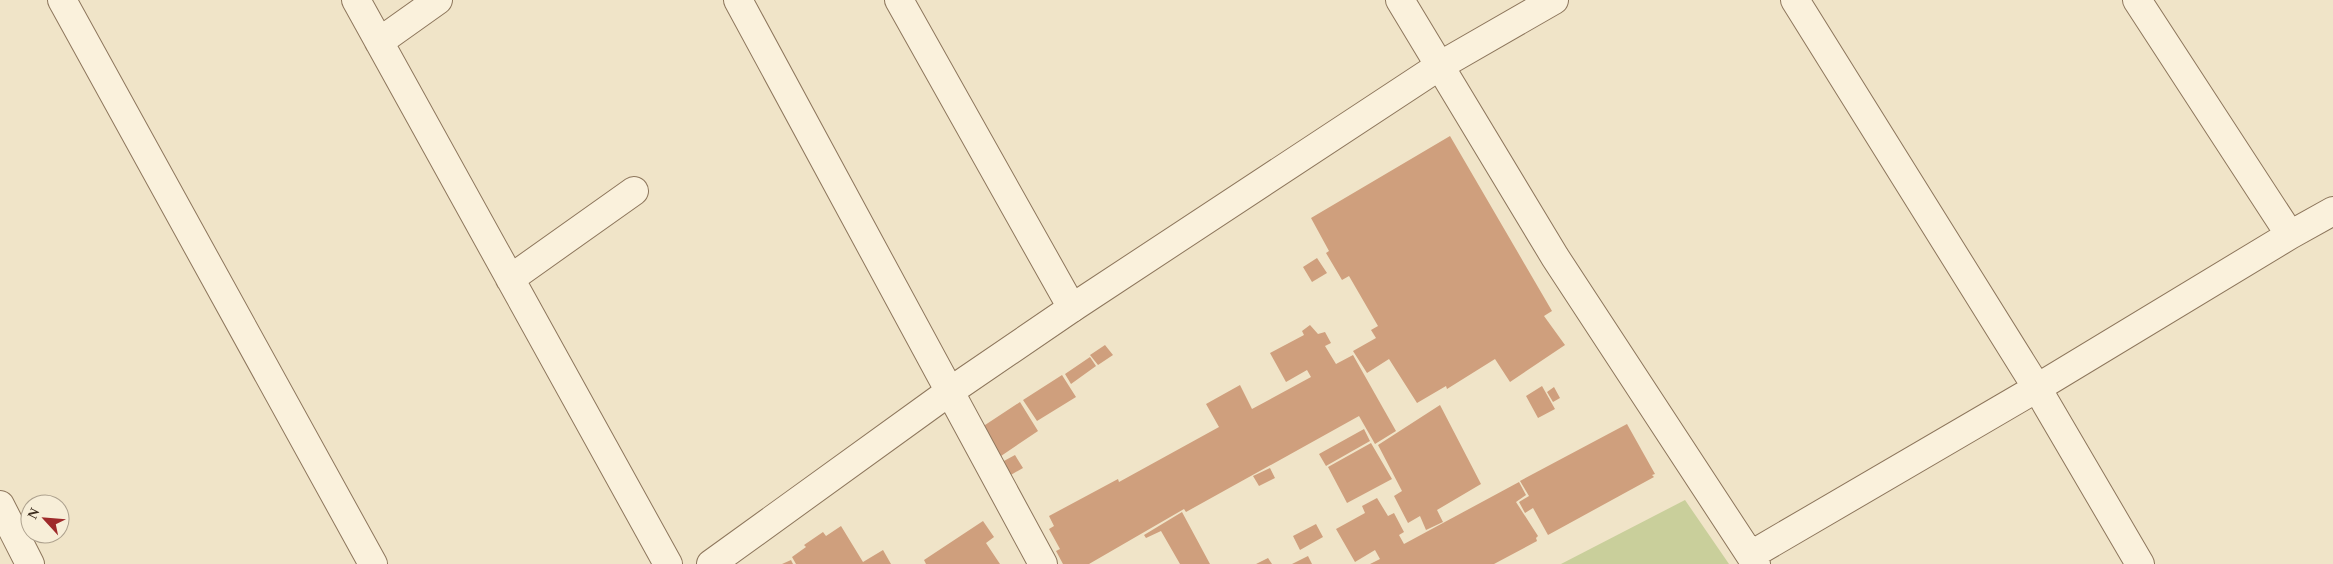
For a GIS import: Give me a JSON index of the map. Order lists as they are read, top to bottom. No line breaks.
{"north":"top left"}
